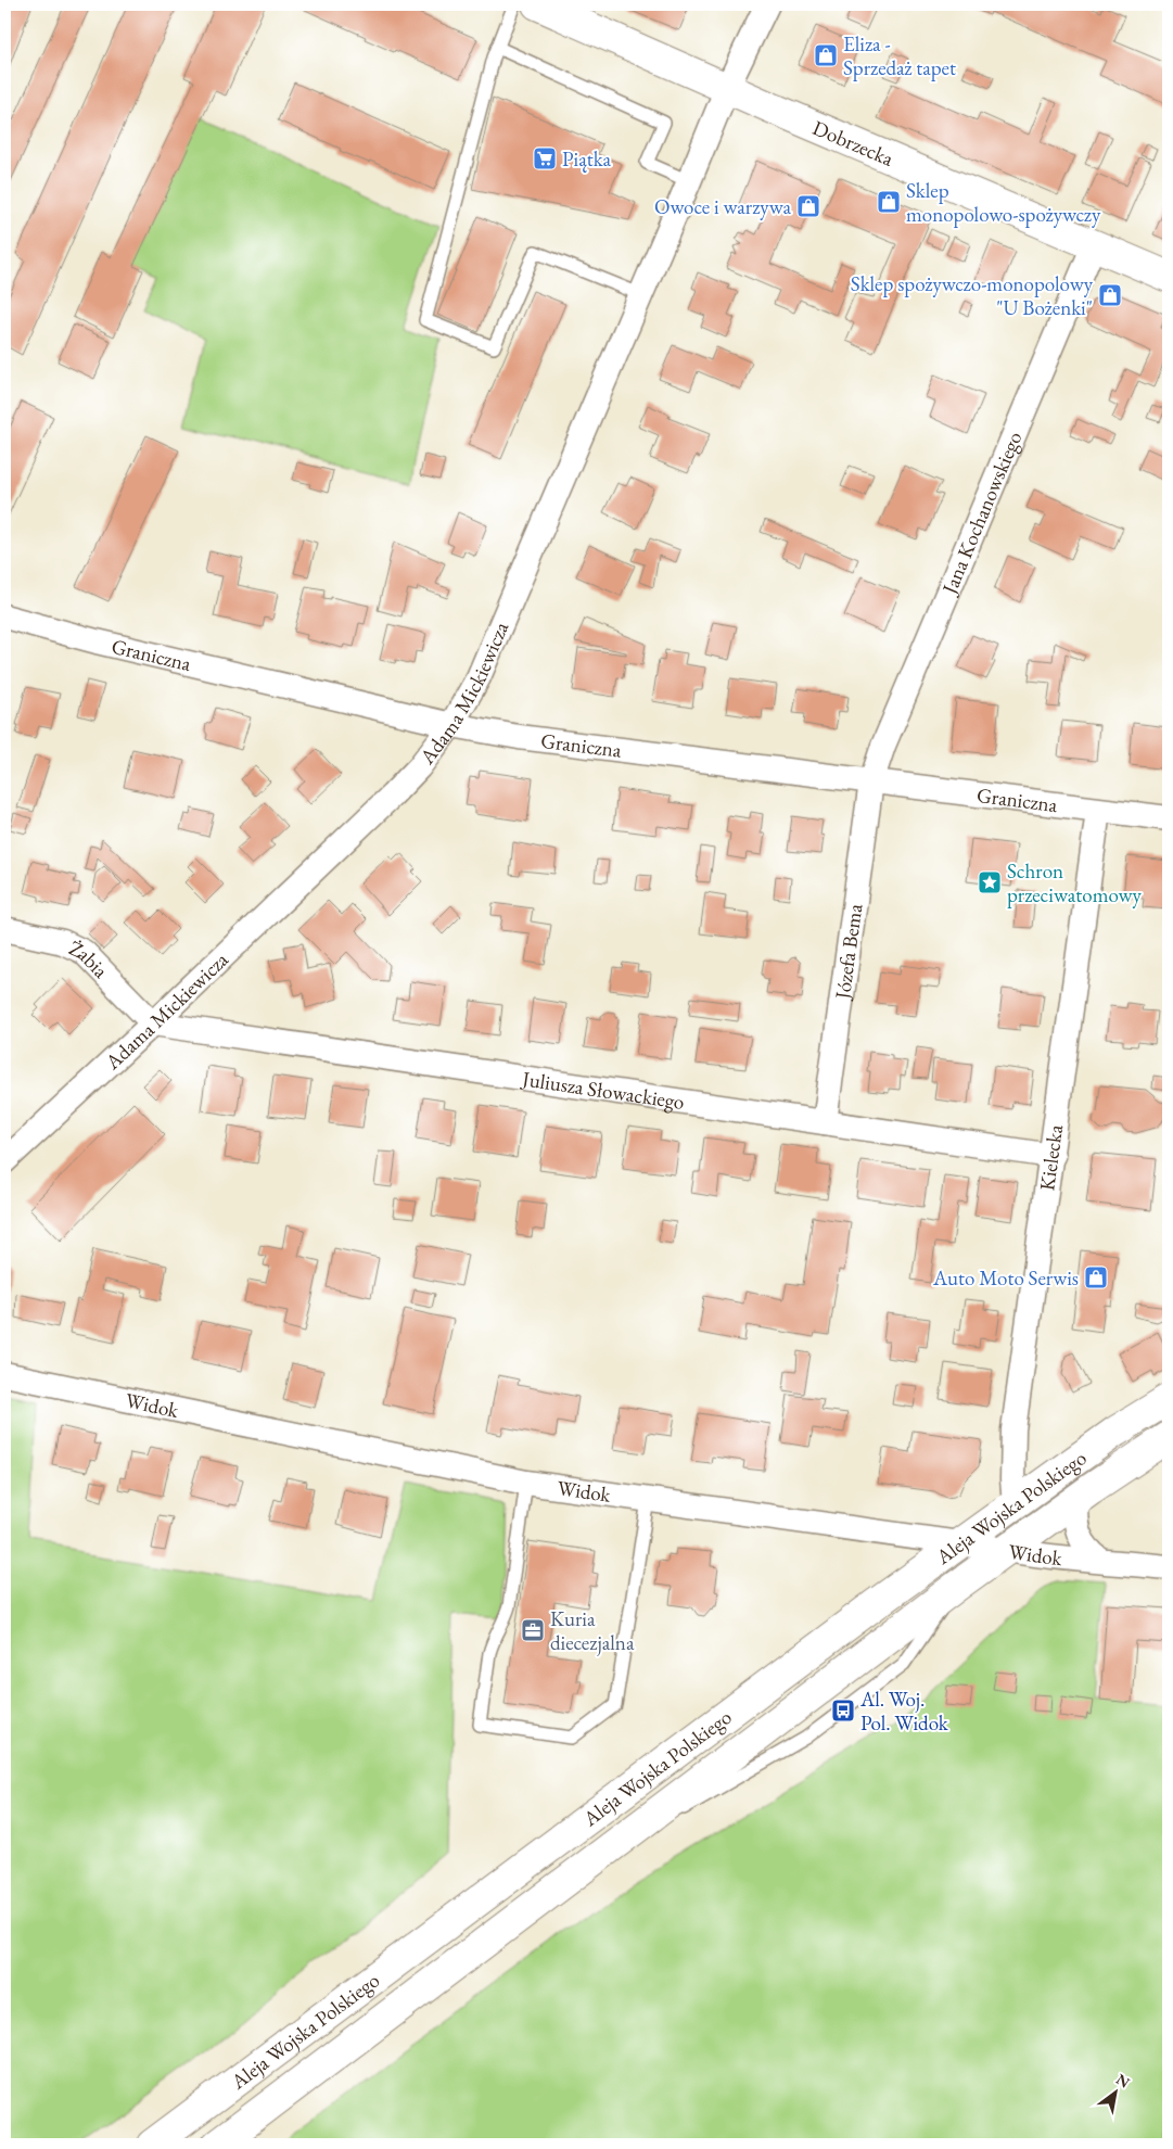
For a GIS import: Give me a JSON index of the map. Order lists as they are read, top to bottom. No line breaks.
{"streets":{"main road":["Dobrzecka","Aleja Wojska Polskiego"],"street":["Jana Kochanowskiego","Graniczna","Adama Mickiewicza","Józefa Bema","Żabia","Juliusza Słowackiego","Kielecka","Widok"]},"crossings":[["Dobrzecka","Jana Kochanowskiego"],["Dobrzecka","Adama Mickiewicza"],["Jana Kochanowskiego","Graniczna"],["Jana Kochanowskiego","Józefa Bema"],["Graniczna","Adama Mickiewicza"],["Graniczna","Józefa Bema"],["Graniczna","Kielecka"],["Adama Mickiewicza","Żabia"],["Adama Mickiewicza","Juliusza Słowackiego"],["Józefa Bema","Juliusza Słowackiego"],["Żabia","Juliusza Słowackiego"],["Juliusza Słowackiego","Kielecka"],["Kielecka","Aleja Wojska Polskiego"],["Widok","Aleja Wojska Polskiego"]],"places":{"shop":["Eliza - Sprzedaż tapet","Sklep monopolowo-spożywczy","Owoce i warzywa","Sklep spożywczo-monopolowy \"U Bożenki\"","Auto Moto Serwis"],"supermarket":["Piątka"],"place":["Schron przeciwatomowy"],"office":["Kuria diecezjalna"],"bus stop":["Al. Woj. Pol. Widok"]},"north":"top right"}
